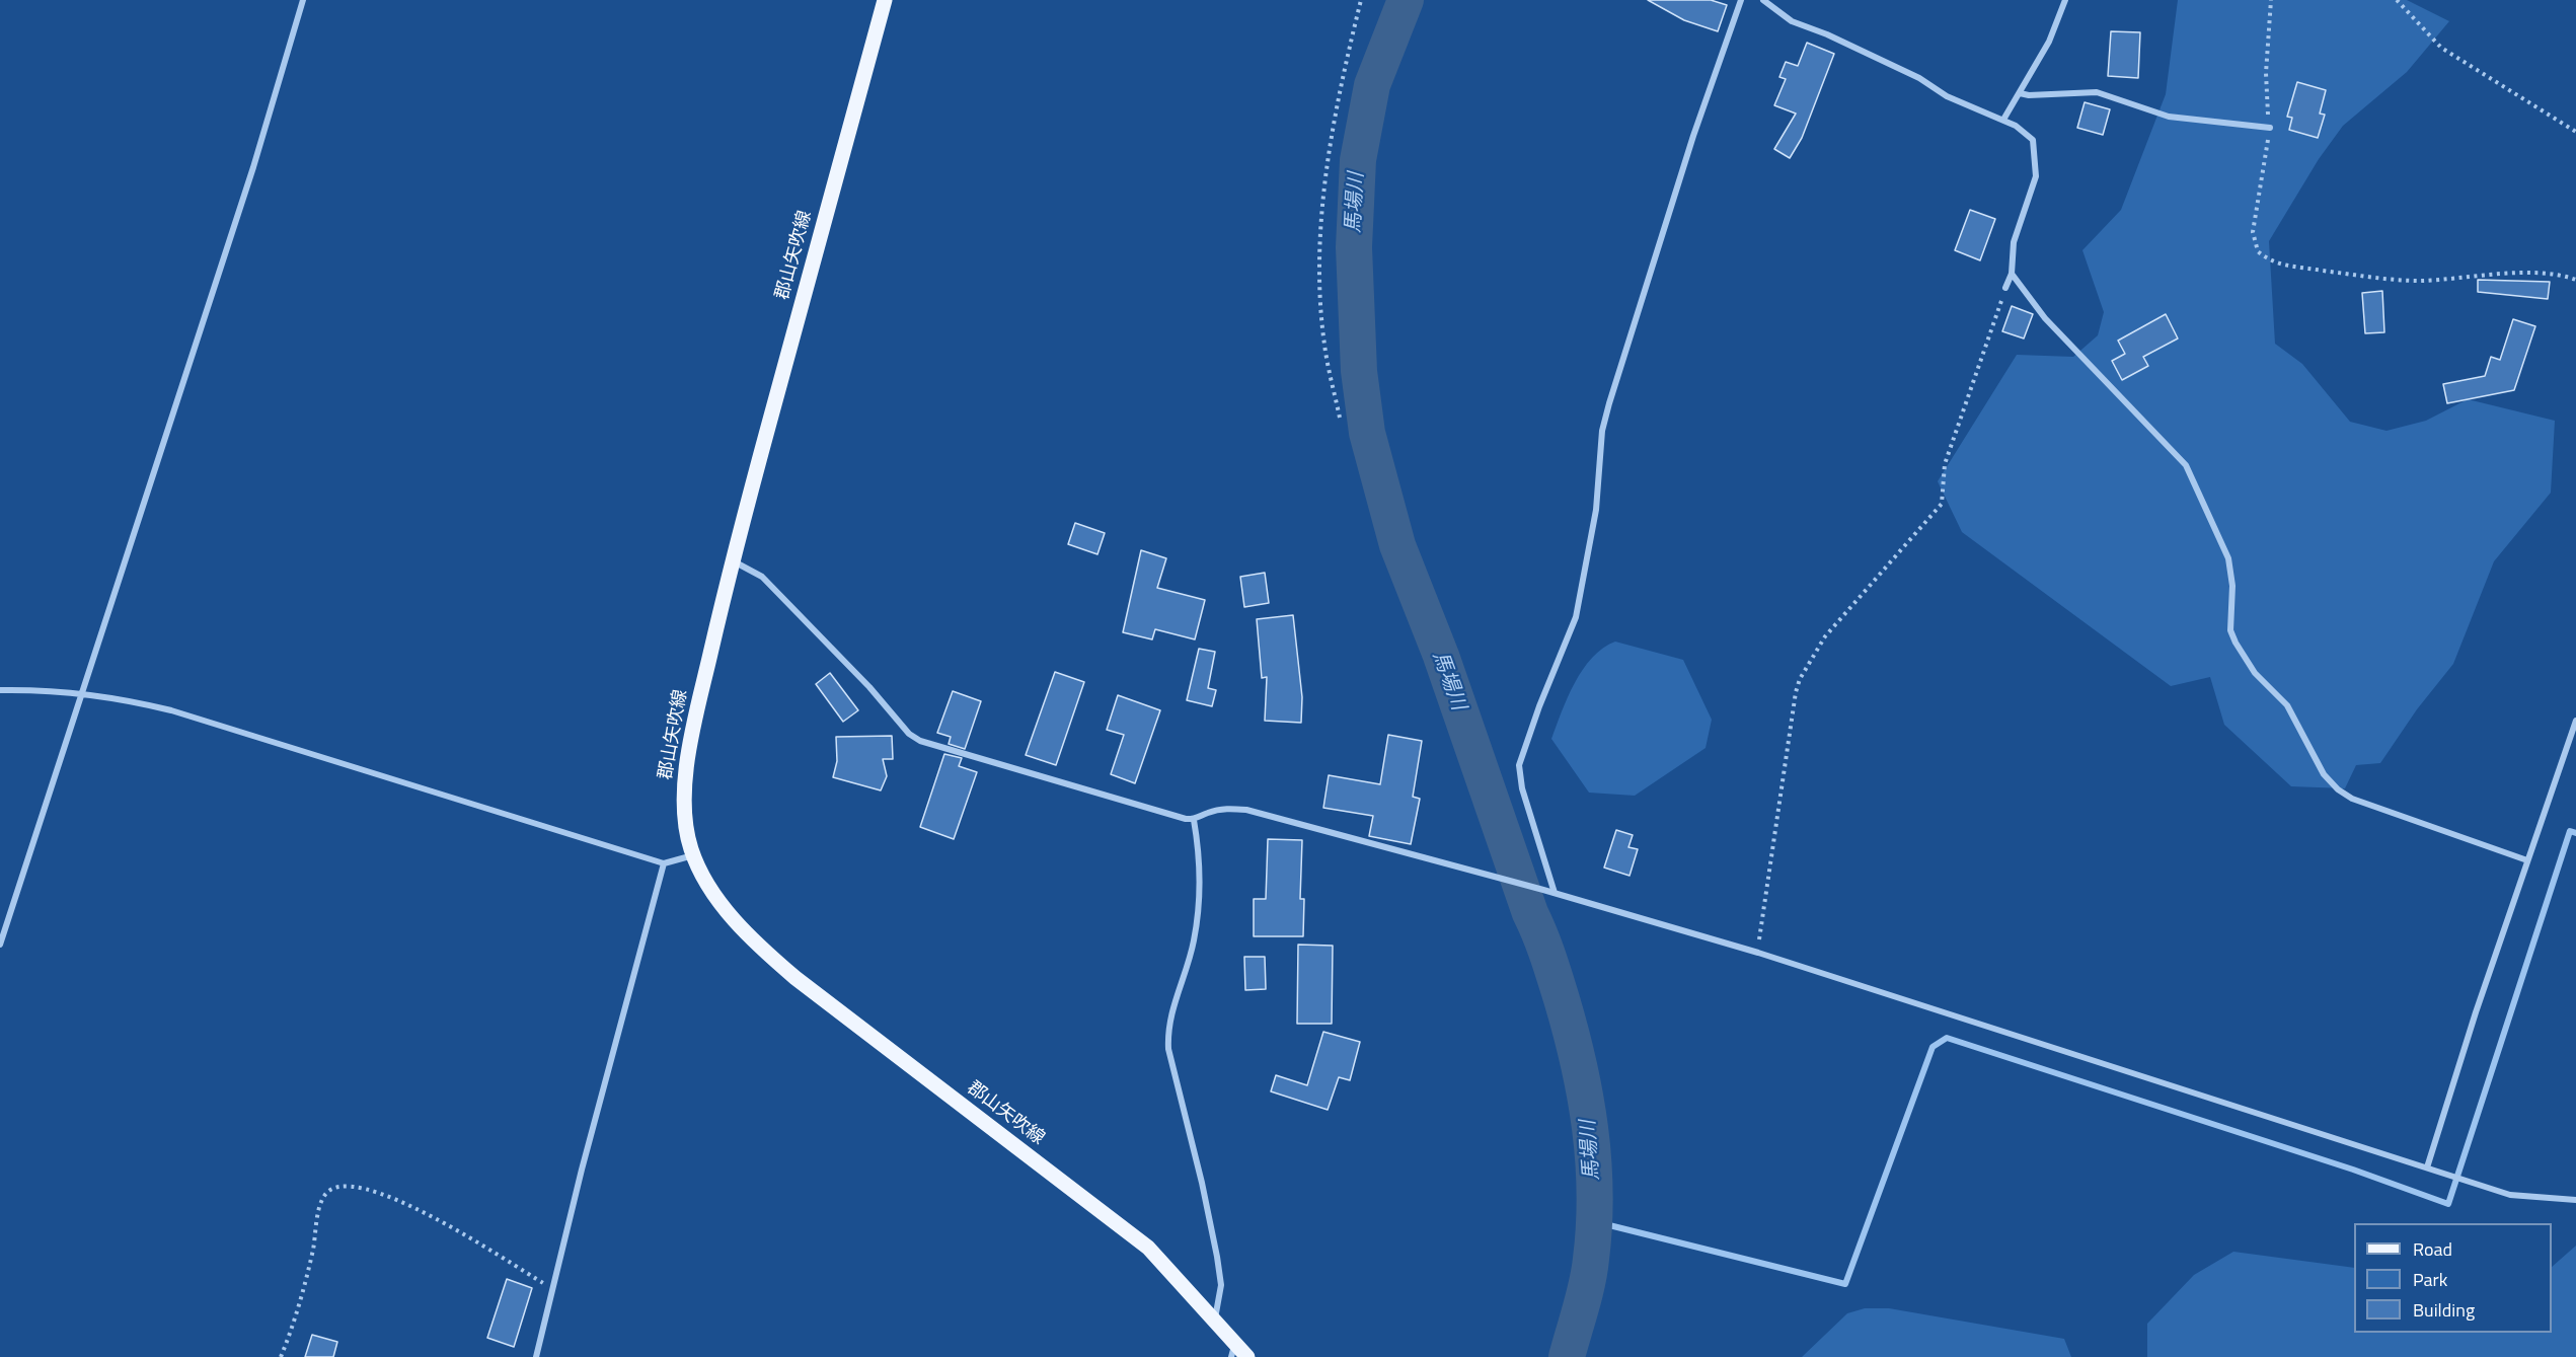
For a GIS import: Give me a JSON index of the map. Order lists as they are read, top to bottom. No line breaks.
{"streets":{"main road":["郡山矢吹線"]},"water":["馬場川"],"legend":["Road","Park","Building"]}
